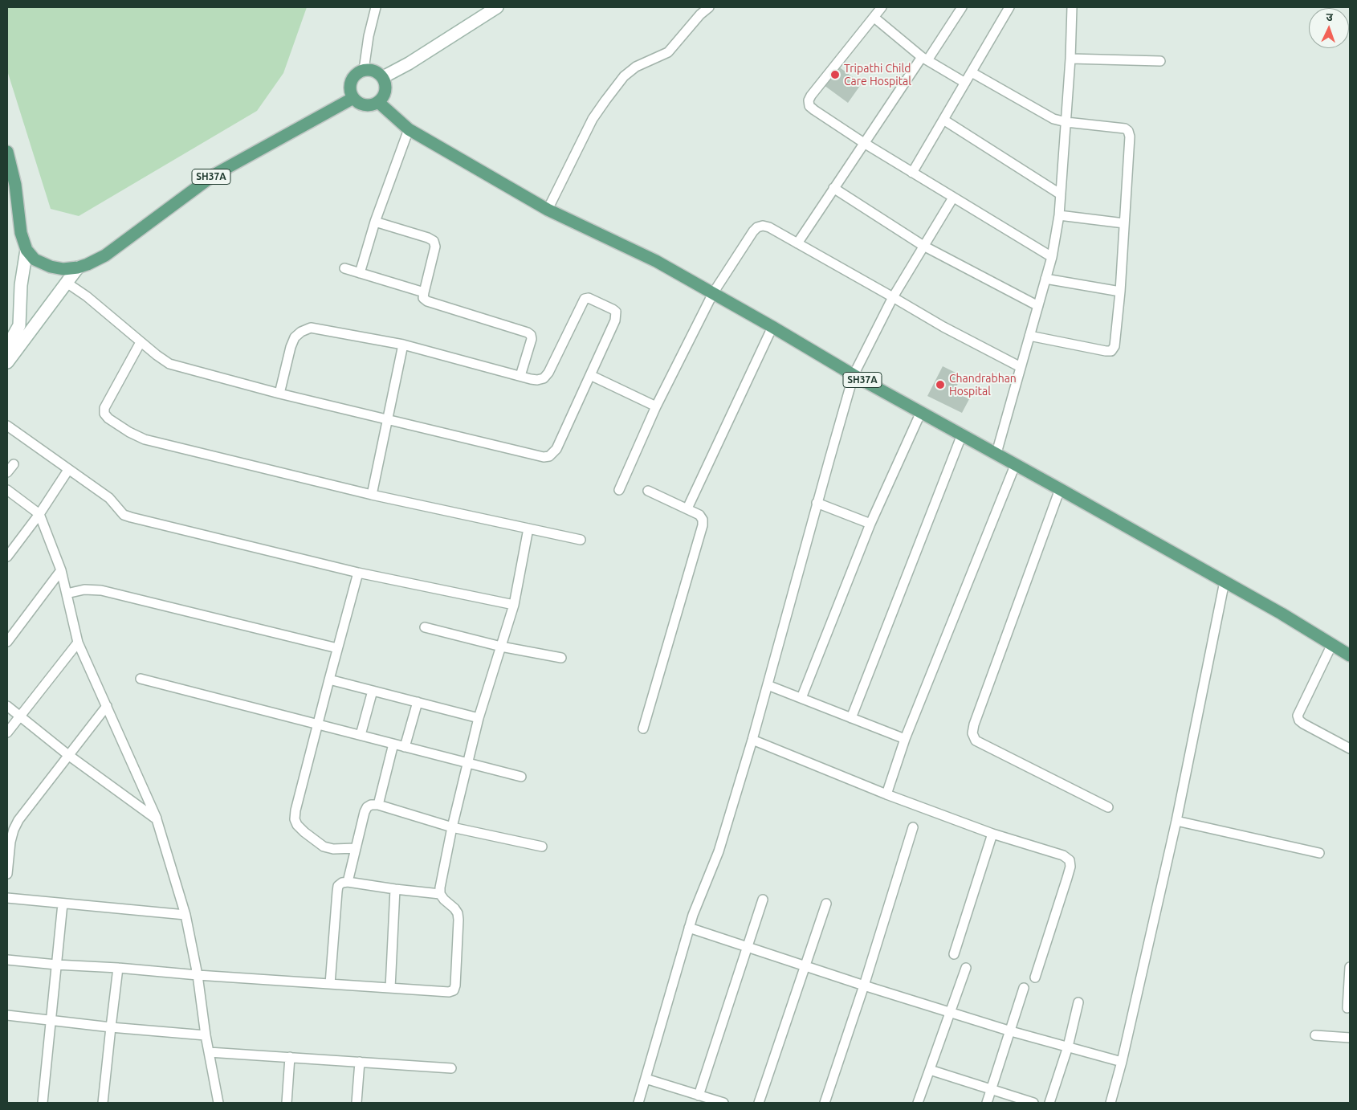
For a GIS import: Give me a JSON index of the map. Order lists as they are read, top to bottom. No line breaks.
{"streets":{"main road":["SH37A"]},"places":["Tripathi Child Care Hospital","Chandrabhan Hospital"],"north":"top"}
